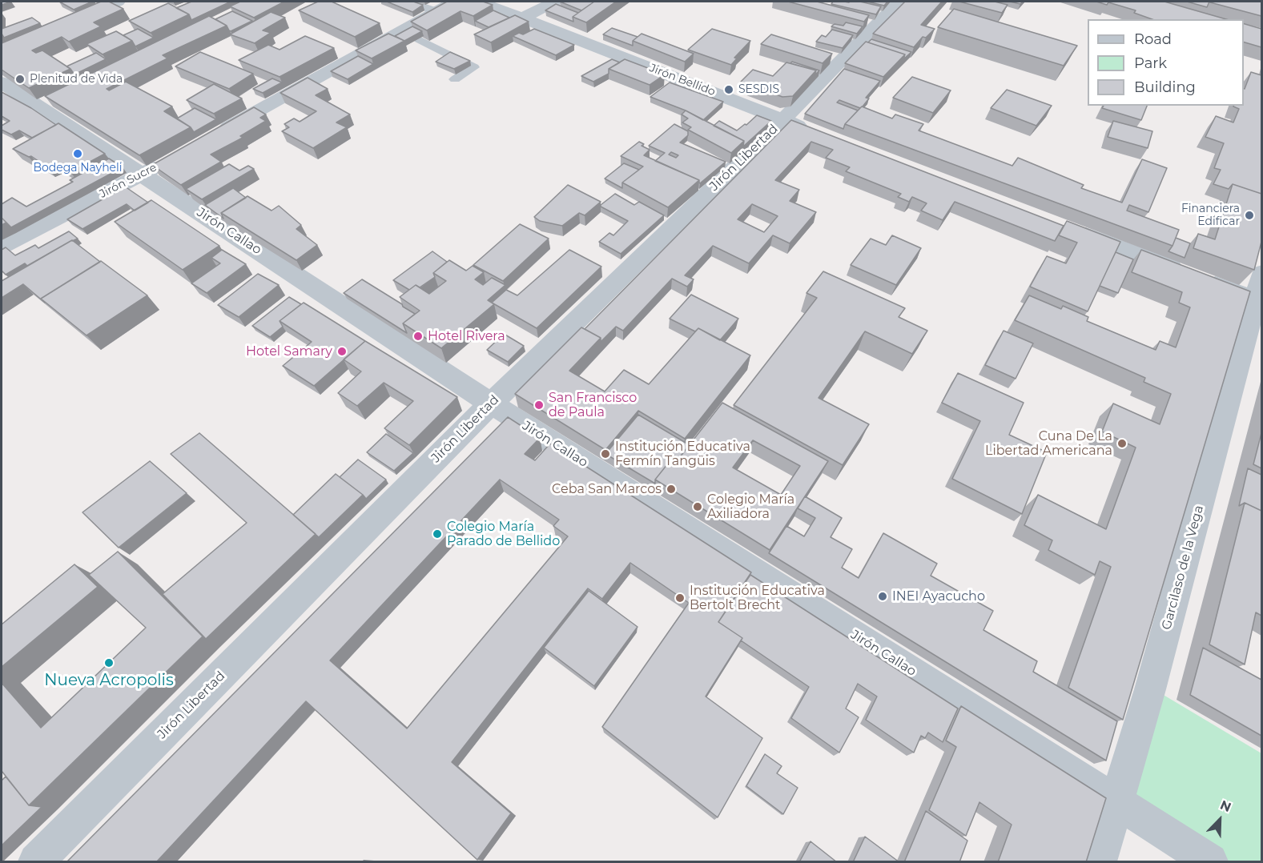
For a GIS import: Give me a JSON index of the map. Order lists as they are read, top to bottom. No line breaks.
{"streets":{"street":["Jirón Bellido","Jirón Libertad","Jirón Sucre","Jirón Callao","Garcilaso de la Vega"]},"crossings":[["Jirón Bellido","Jirón Libertad"],["Jirón Libertad","Jirón Callao"],["Jirón Sucre","Jirón Callao"],["Jirón Callao","Garcilaso de la Vega"]],"places":["Plenitud de Vida","SESDIS","Bodega Nayheli","Financiera Edificar","Hotel Rivera","Hotel Samary","San Francisco de Paula","Cuna De La Libertad Americana","Institución Educativa Fermín Tangüis","Ceba San Marcos","Colegio María Axiliadora","Colegio María Parado de Bellido","INEI Ayacucho","Institución Educativa Bertolt Brecht","Nueva Acropolis"],"legend":["Road","Park","Building"],"north":"top right"}
